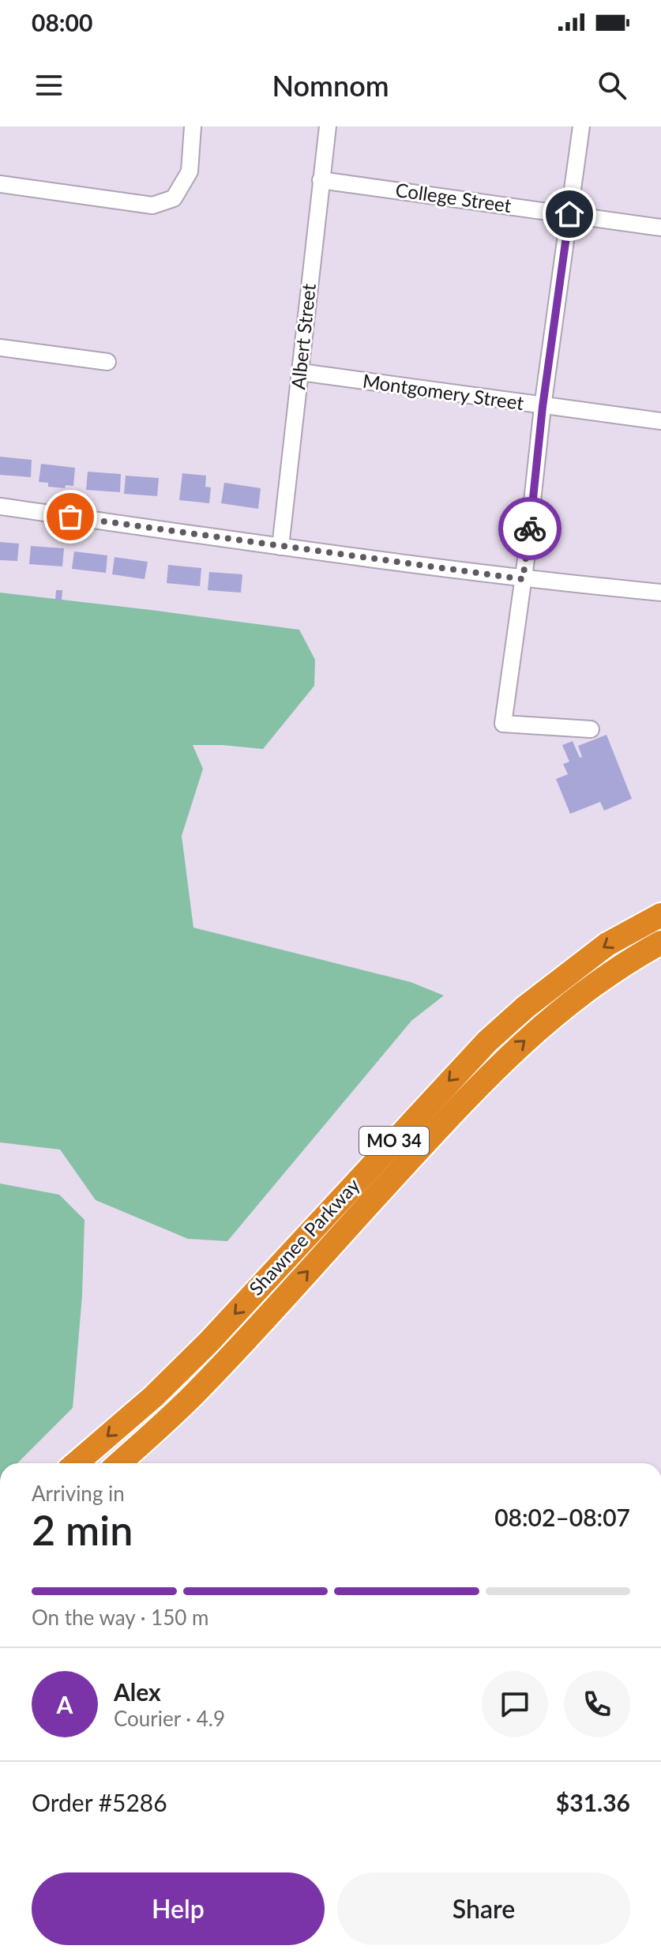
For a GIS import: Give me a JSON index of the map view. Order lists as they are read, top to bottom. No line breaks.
{"streets":{"highway":["MO 34","Shawnee Parkway"],"street":["College Street","Albert Street","Montgomery Street"]},"crossings":[["College Street","Albert Street"],["Albert Street","Montgomery Street"]],"page":{"status":"08:00","header":"Nomnom","heading":["2 min","Arriving in","08:02–08:07"],"panel":["Alex","Courier · 4.9","Order #5286","$31.36"],"bar":"On the way · 150 m","round":"A","buttons":["Help","Share"]}}
